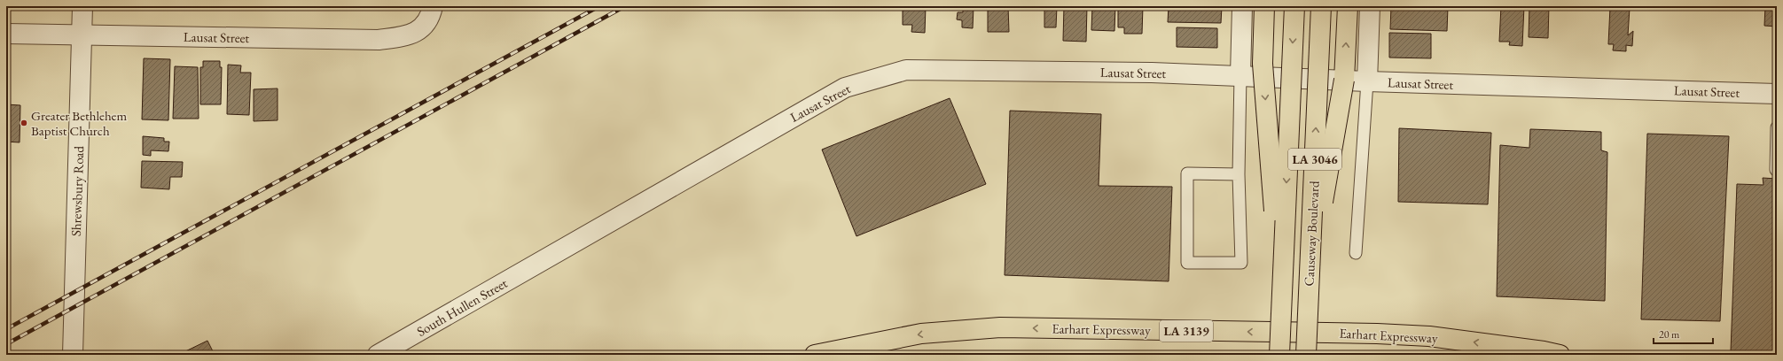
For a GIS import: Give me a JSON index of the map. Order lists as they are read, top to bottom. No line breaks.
{"streets":{"highway":["LA 3046","Causeway Boulevard","Earhart Expressway","LA 3139"],"street":["Lausat Street","Shrewsbury Road","South Hullen Street"]},"crossings":[["Lausat Street","Shrewsbury Road"],["Lausat Street","South Hullen Street"]],"one_way":["Earhart Expressway"],"places":["Greater Bethlehem Baptist Church"],"scale_bar":"20 m"}
